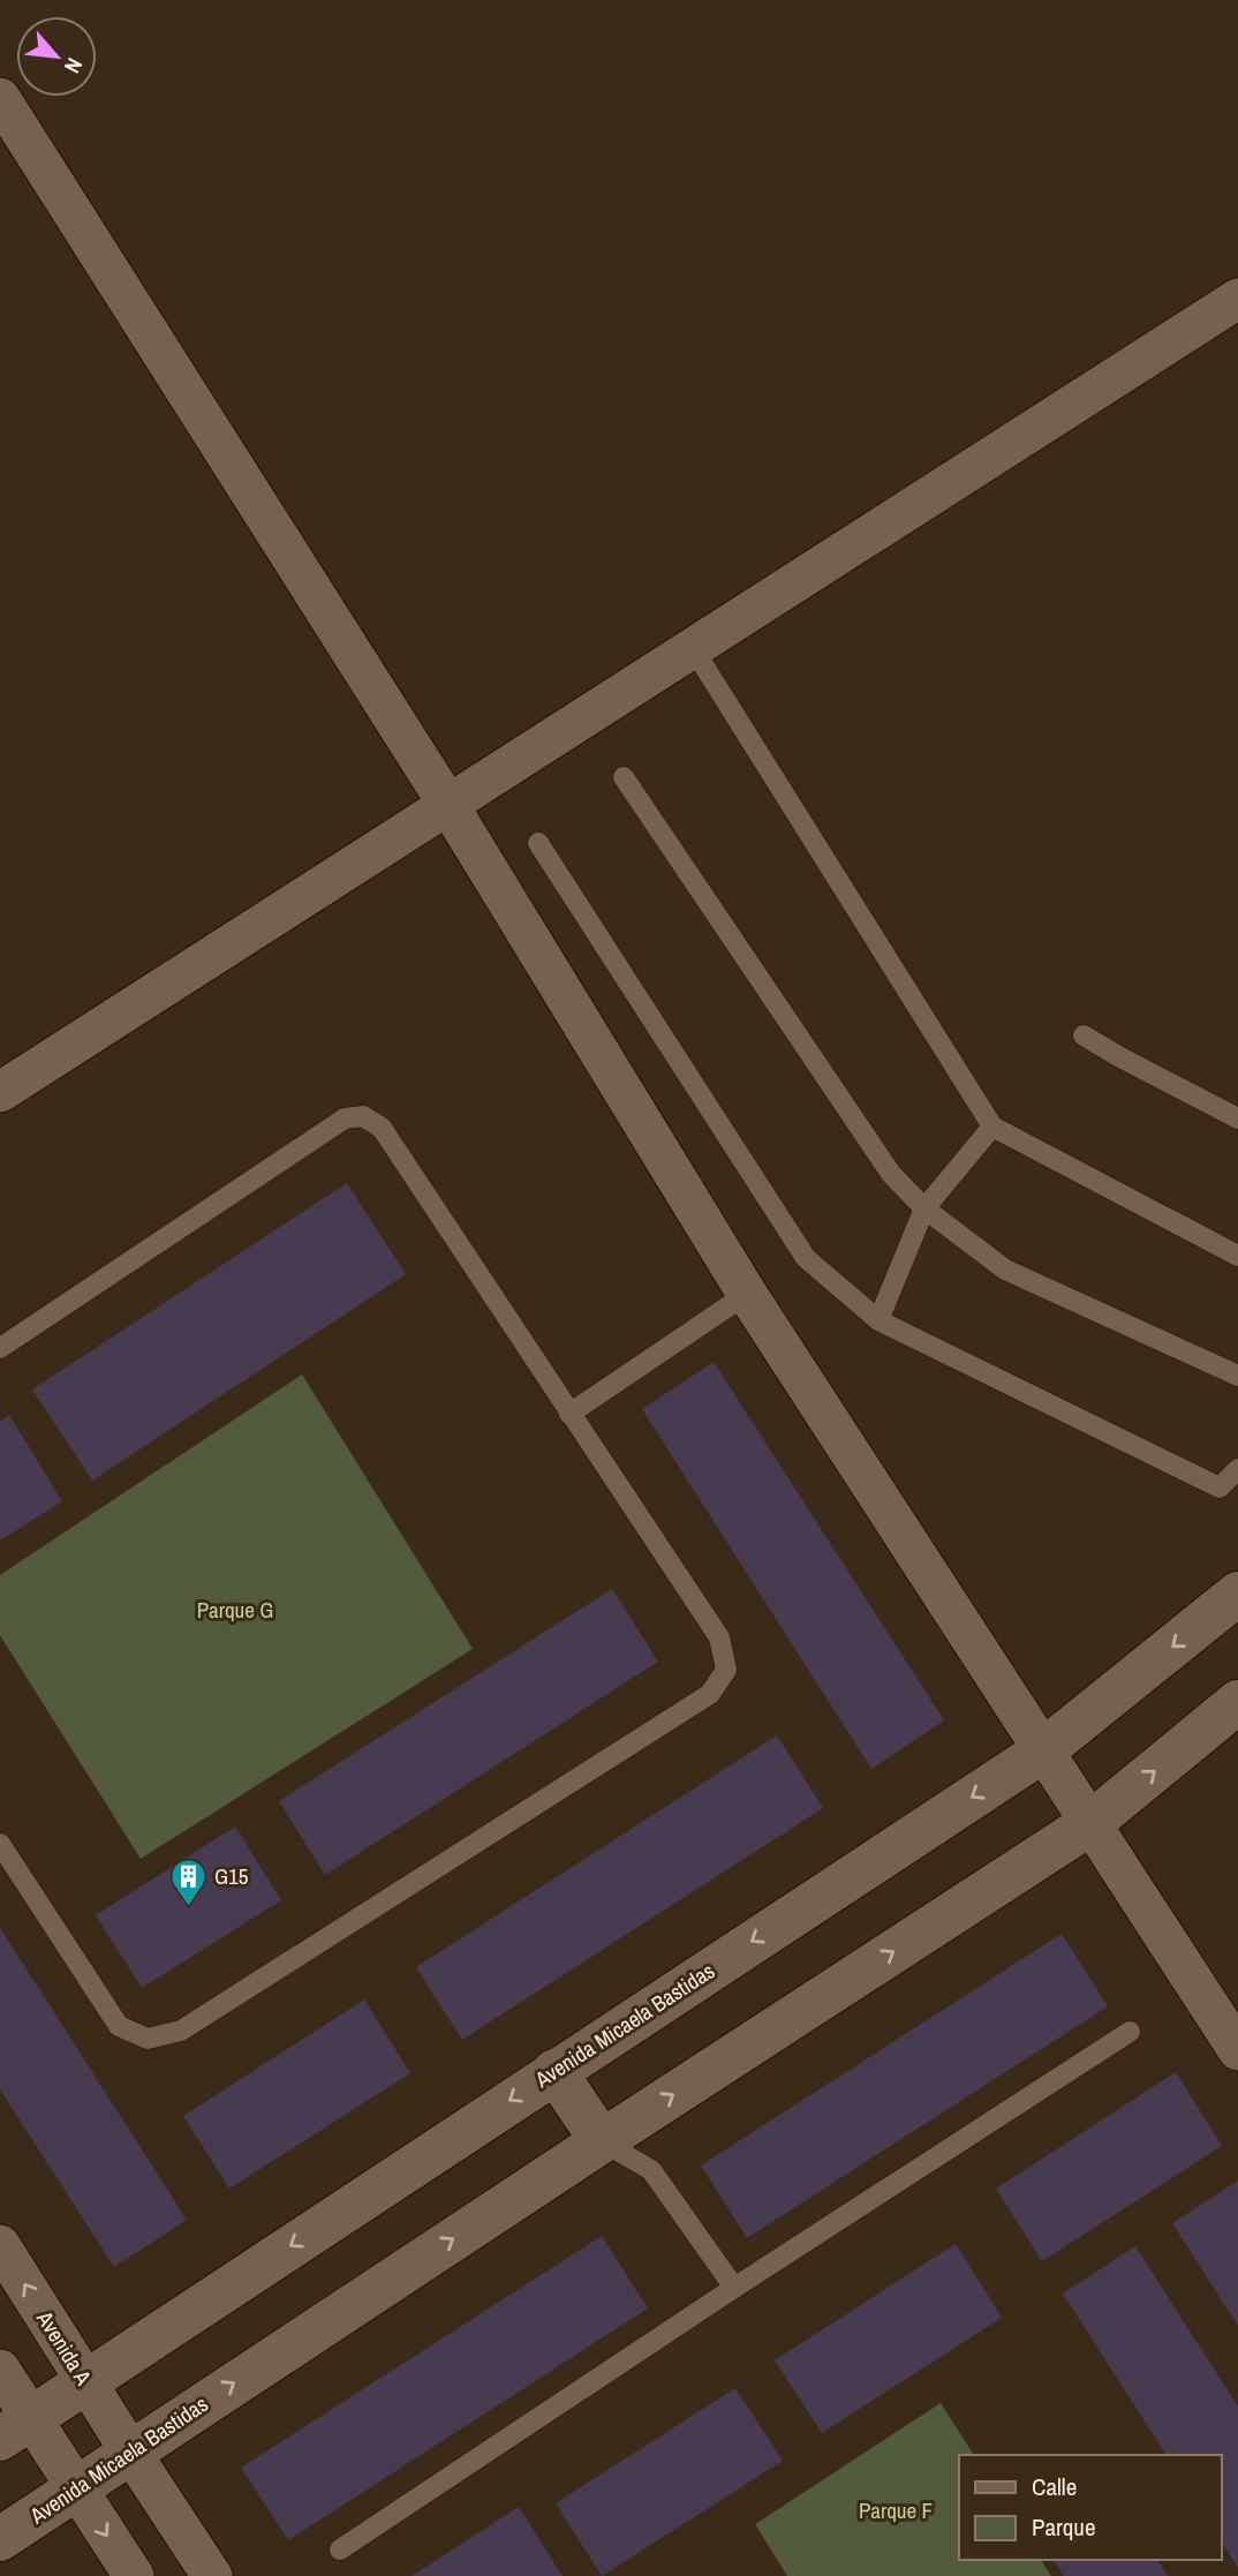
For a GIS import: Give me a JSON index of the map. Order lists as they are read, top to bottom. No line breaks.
{"streets":{"main road":["Avenida Micaela Bastidas"],"street":["Avenida A"]},"crossings":[["Avenida Micaela Bastidas","Avenida A"]],"parks":["Parque G","Parque F"],"places":{"building":["G15"]},"legend":["Calle","Parque"],"north":"bottom right"}
